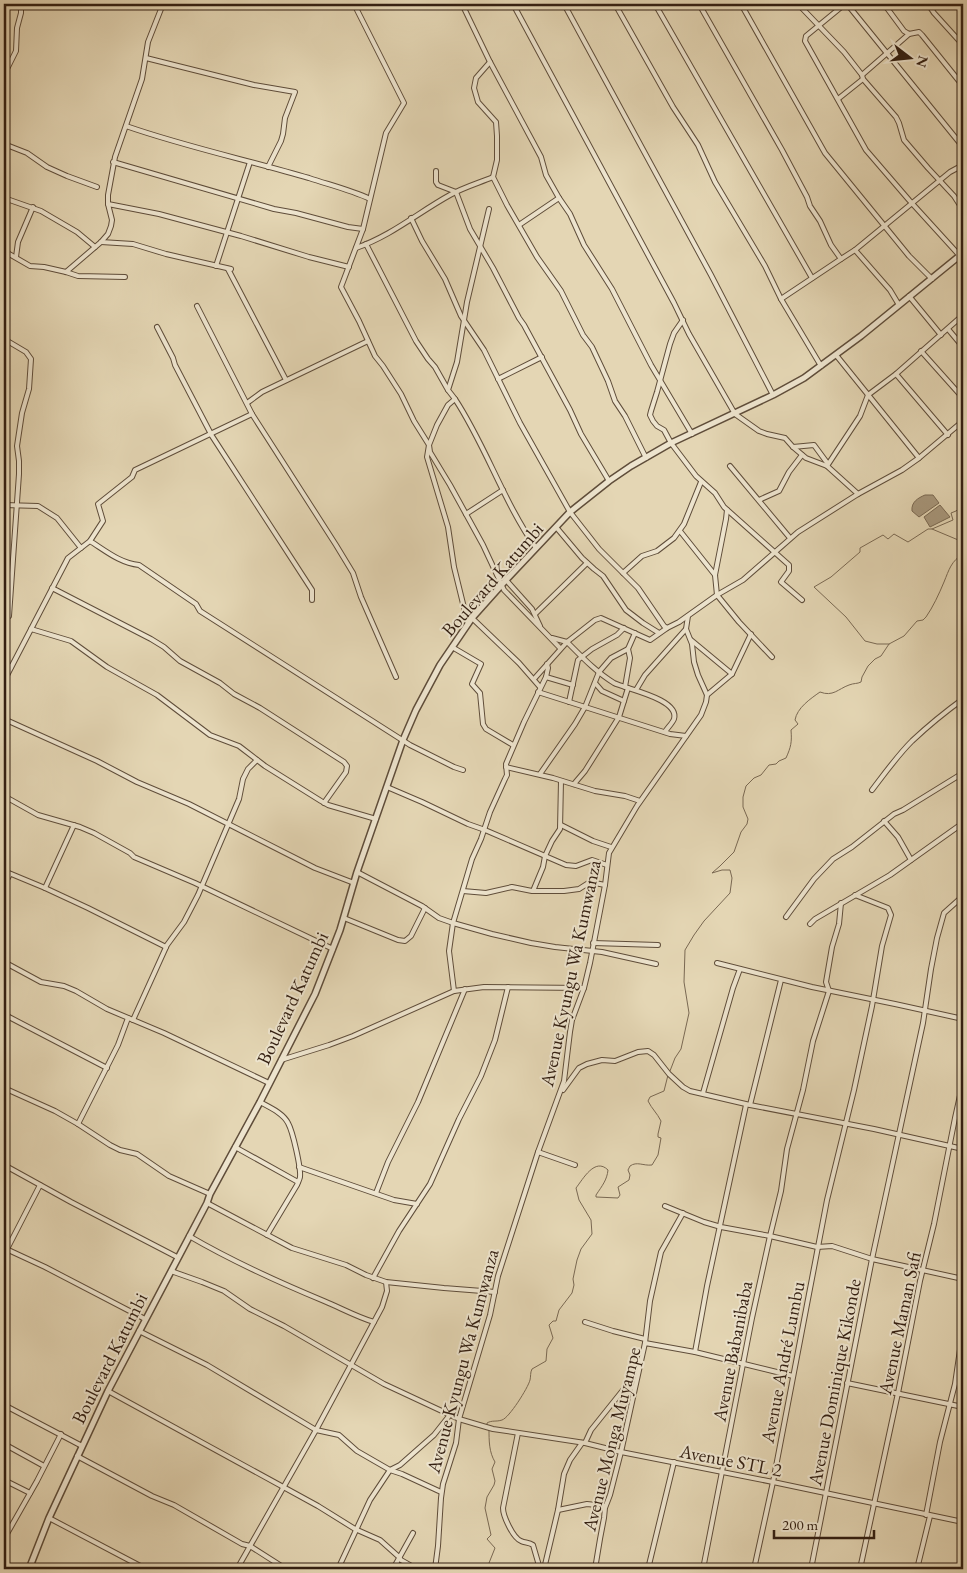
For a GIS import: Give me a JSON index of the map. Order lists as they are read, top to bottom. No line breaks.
{"streets":{"street":["Boulevard Katumbi","Avenue Kyungu Wa Kumwanza","Avenue Maman Safi","Avenue Babanibaba","Avenue André Lumbu","Avenue Dominique Kikonde","Avenue Monga Muyampe","Avenue STL 2"]},"crossings":[["Avenue Kyungu Wa Kumwanza","Avenue STL 2"],["Avenue Maman Safi","Avenue STL 2"],["Avenue Babanibaba","Avenue Monga Muyampe"],["Avenue Babanibaba","Avenue STL 2"],["Avenue André Lumbu","Avenue Monga Muyampe"],["Avenue André Lumbu","Avenue STL 2"],["Avenue Dominique Kikonde","Avenue STL 2"],["Avenue Monga Muyampe","Avenue STL 2"]],"scale_bar":"200 m","north":"right"}
